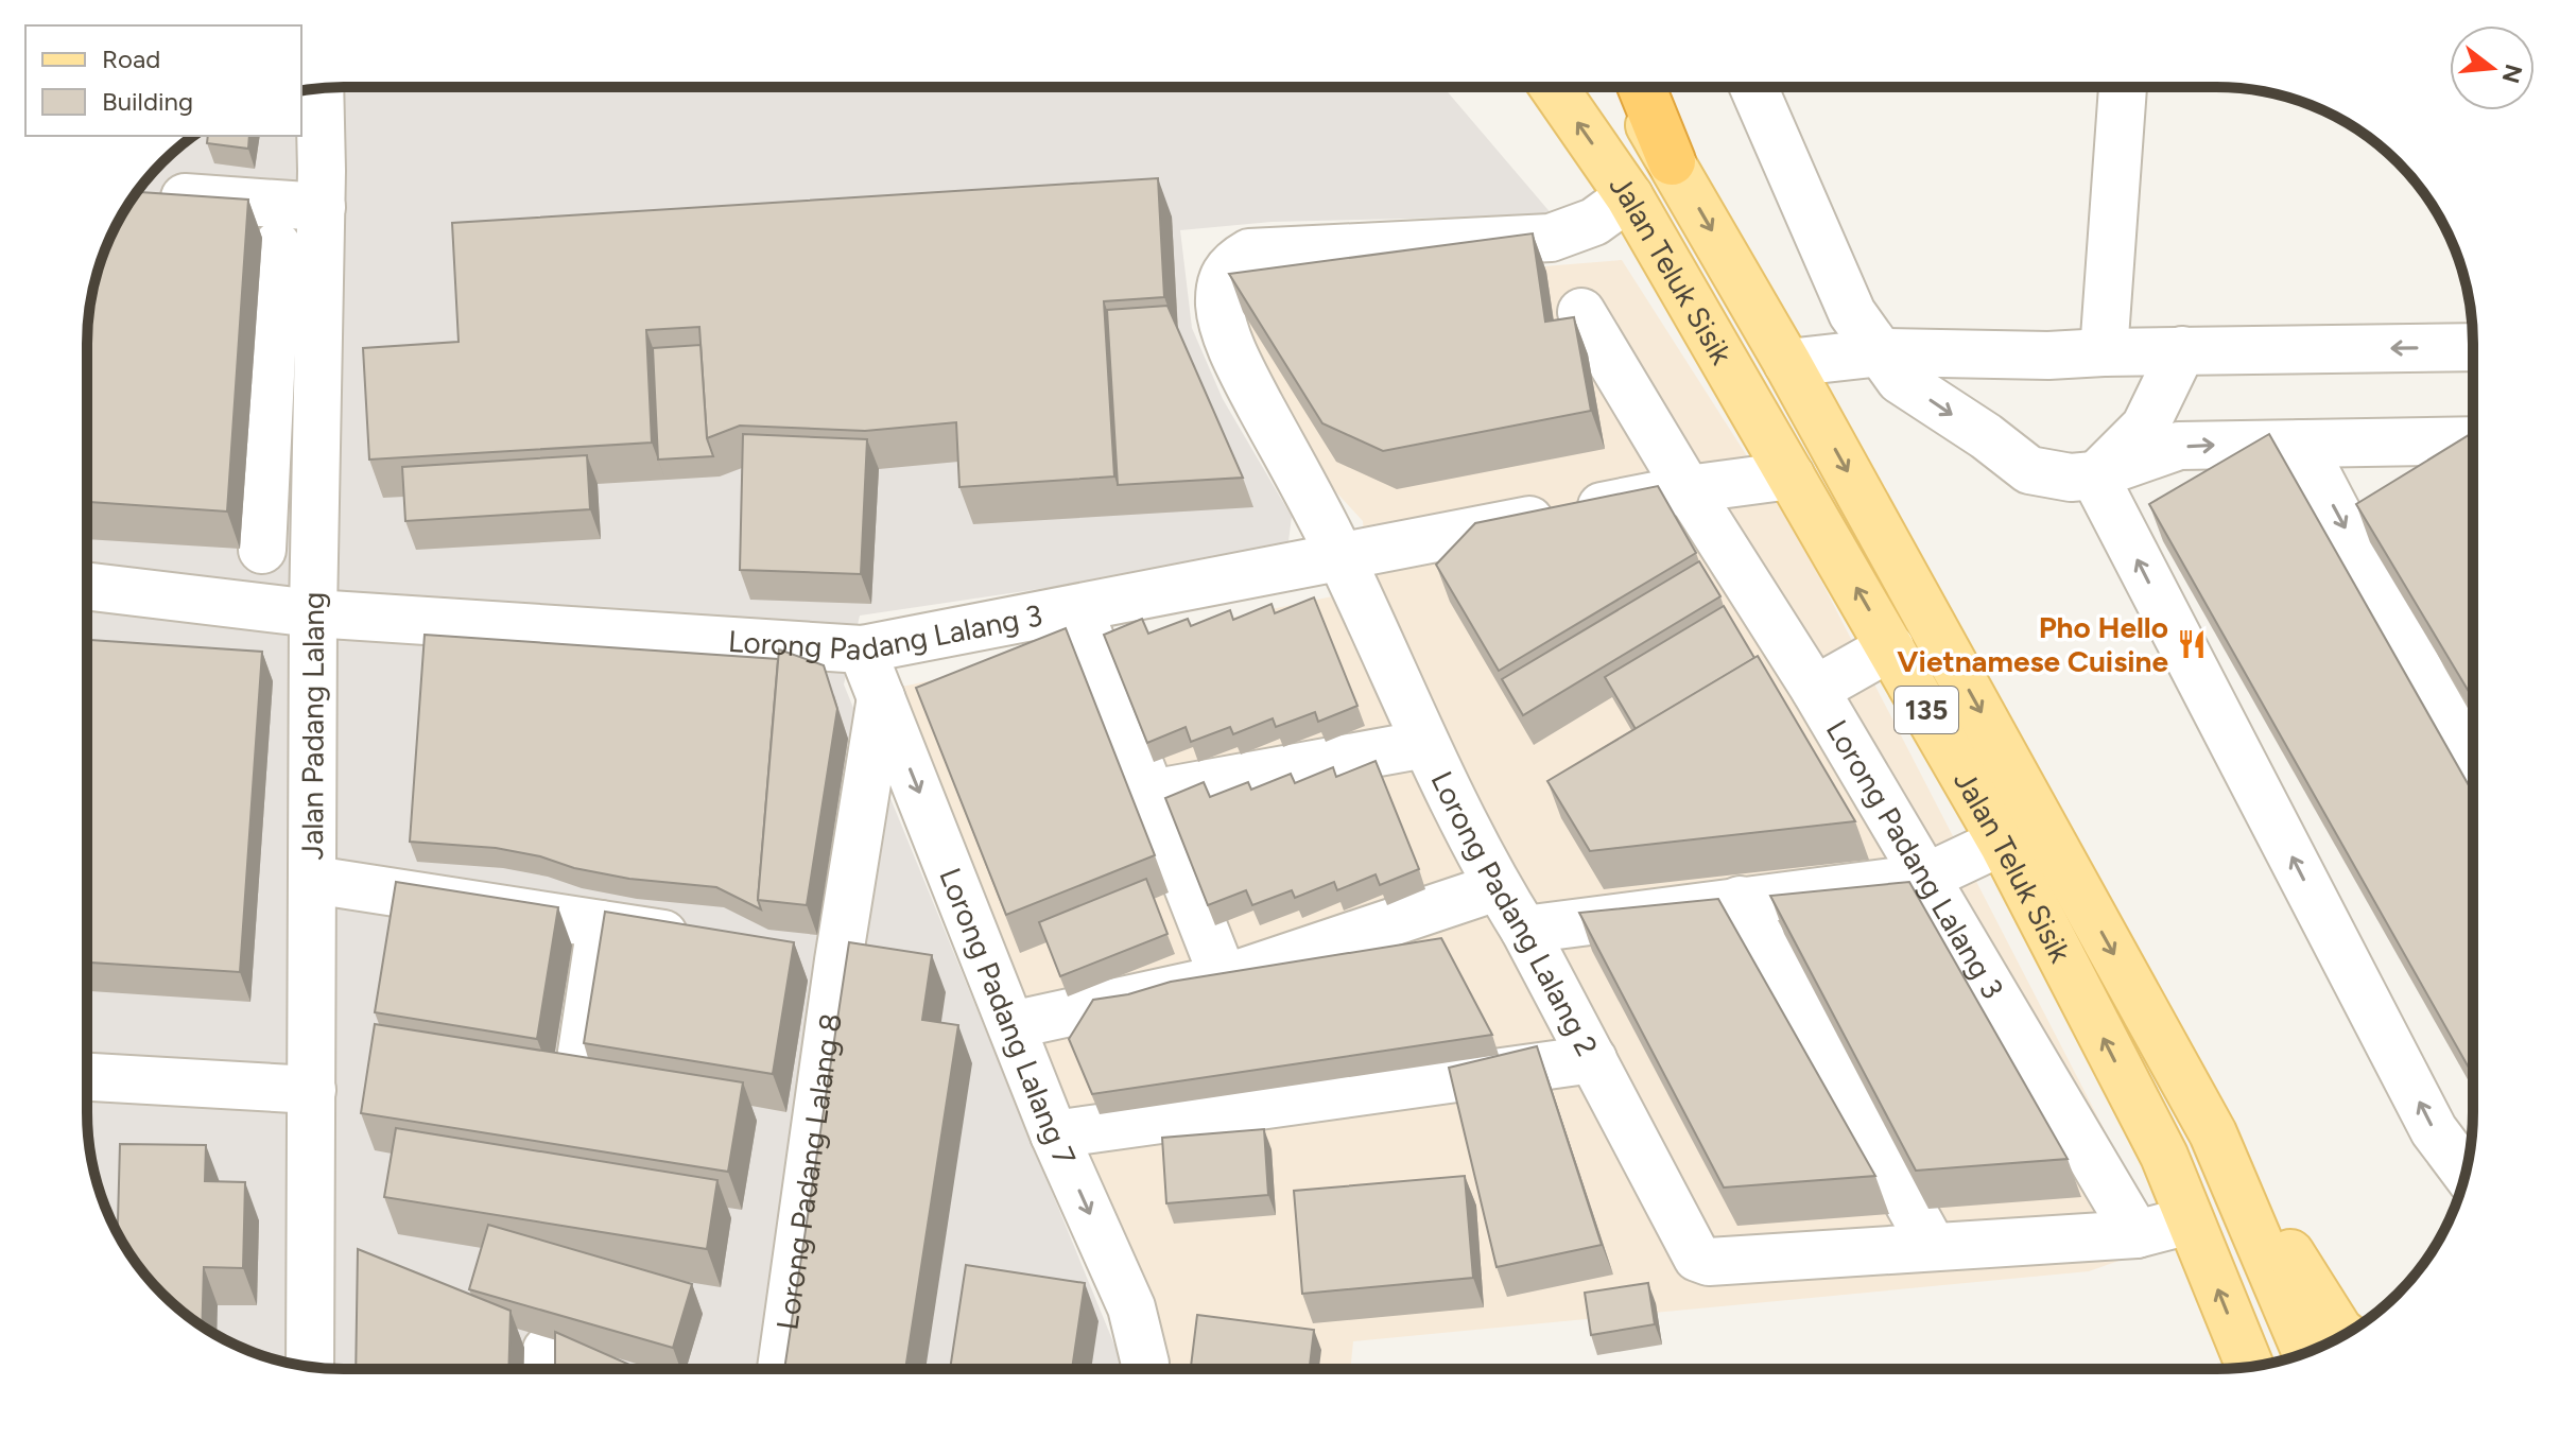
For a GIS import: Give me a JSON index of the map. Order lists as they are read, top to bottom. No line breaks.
{"streets":{"main road":["Jalan Teluk Sisik","135"],"street":["Lorong Padang Lalang 3","Jalan Padang Lalang","Lorong Padang Lalang 2","Lorong Padang Lalang 7","Lorong Padang Lalang 8"]},"crossings":[["Jalan Teluk Sisik","Lorong Padang Lalang 3"],["Jalan Teluk Sisik","Lorong Padang Lalang 2"],["Lorong Padang Lalang 3","Jalan Padang Lalang"],["Lorong Padang Lalang 3","Lorong Padang Lalang 2"],["Lorong Padang Lalang 3","Lorong Padang Lalang 7"],["Lorong Padang Lalang 7","Lorong Padang Lalang 8"]],"places":{"restaurant":["Pho Hello Vietnamese Cuisine"]},"legend":["Road","Building"],"north":"right"}
